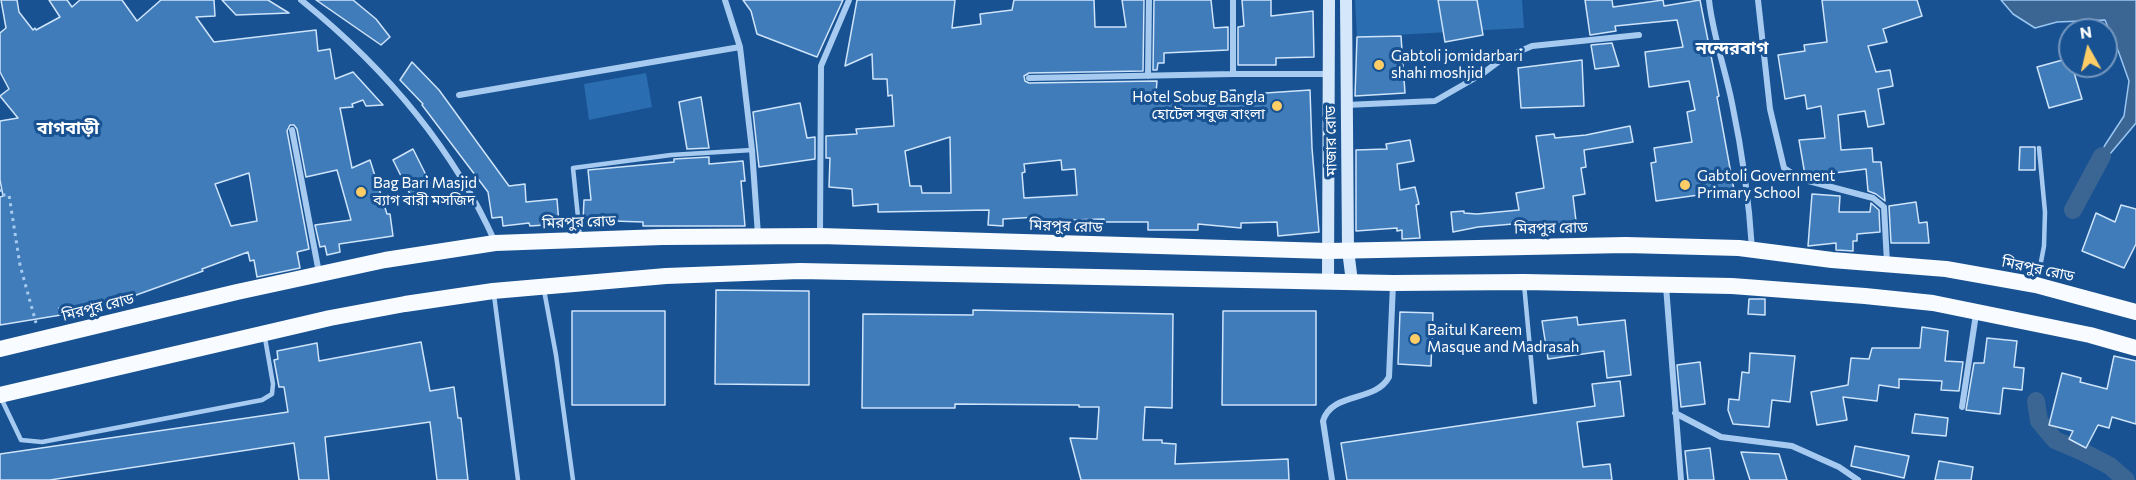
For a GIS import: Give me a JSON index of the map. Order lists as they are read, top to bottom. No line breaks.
{"streets":{"highway":["মিরপুর রোড"],"main road":["মাজার রোড"]},"crossings":[["মাজার রোড","মিরপুর রোড"]],"districts":["নন্দেরবাগ","বাগবাড়ী"],"places":["Gabtoli jomidarbari shahi moshjid","Hotel Sobug Bangla হোটেল সবুজ বাংলা","Gabtoli Government Primary School","Bag Bari Masjid ব্যাগ বারী মসজিদ","Baitul Kareem Masque and Madrasah"],"north":"top"}
